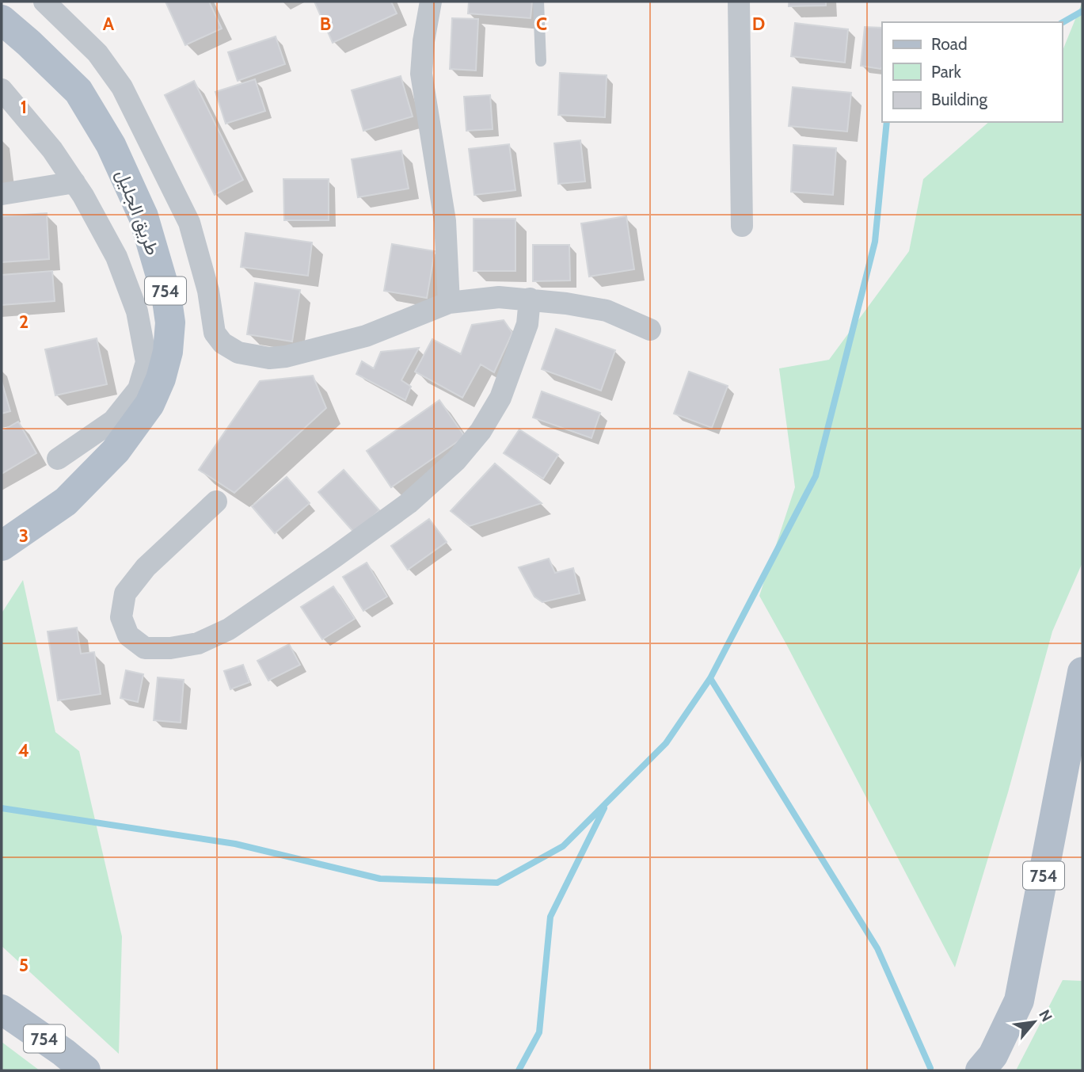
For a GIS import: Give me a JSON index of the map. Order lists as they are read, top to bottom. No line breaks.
{"streets":{"main road":["طريق الجليل","754"]},"legend":["Road","Park","Building"],"north":"top right","grid":{"columns":["A","B","C","D"],"rows":["1","2","3","4","5"]}}
